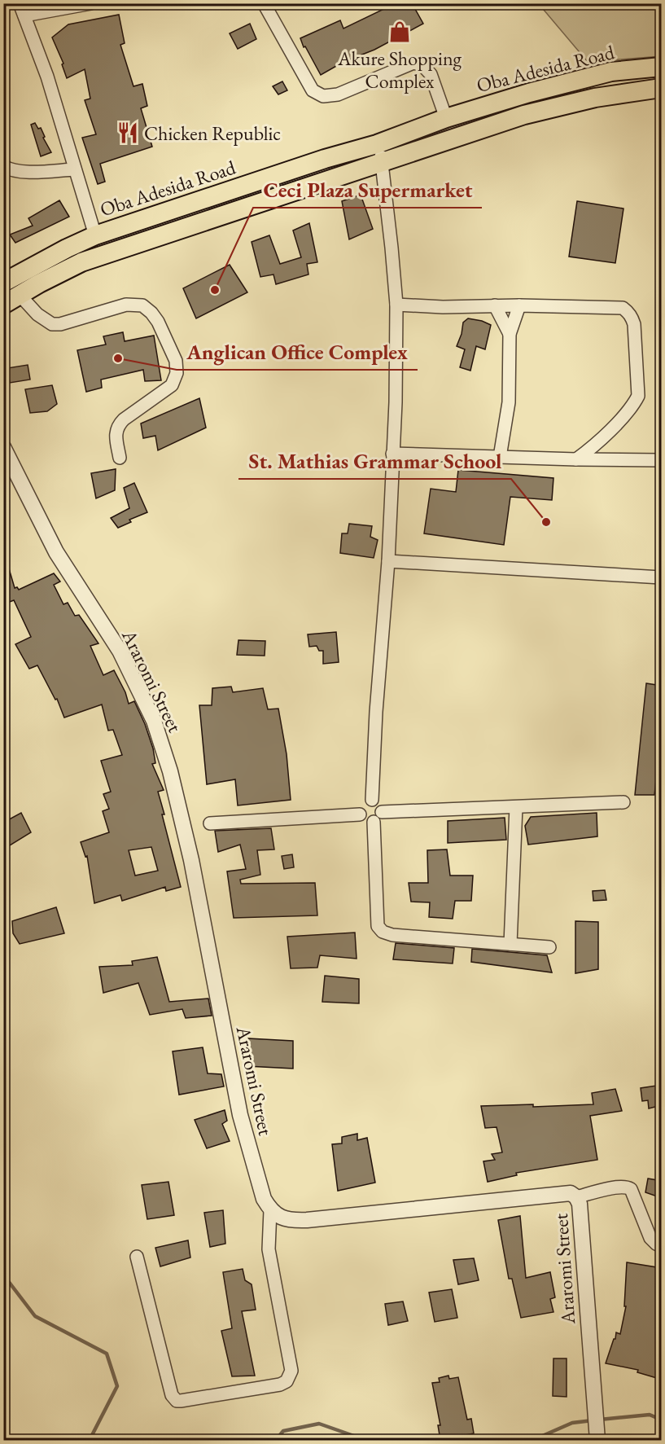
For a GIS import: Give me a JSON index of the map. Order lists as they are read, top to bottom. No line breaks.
{"streets":{"main road":["Oba Adesida Road"],"street":["Araromi Street"]},"places":{"shop":["Akure Shopping Complex"],"restaurant":["Chicken Republic"],"other":["Ceci Plaza Supermarket","Anglican Office Complex","St. Mathias Grammar School"]}}
